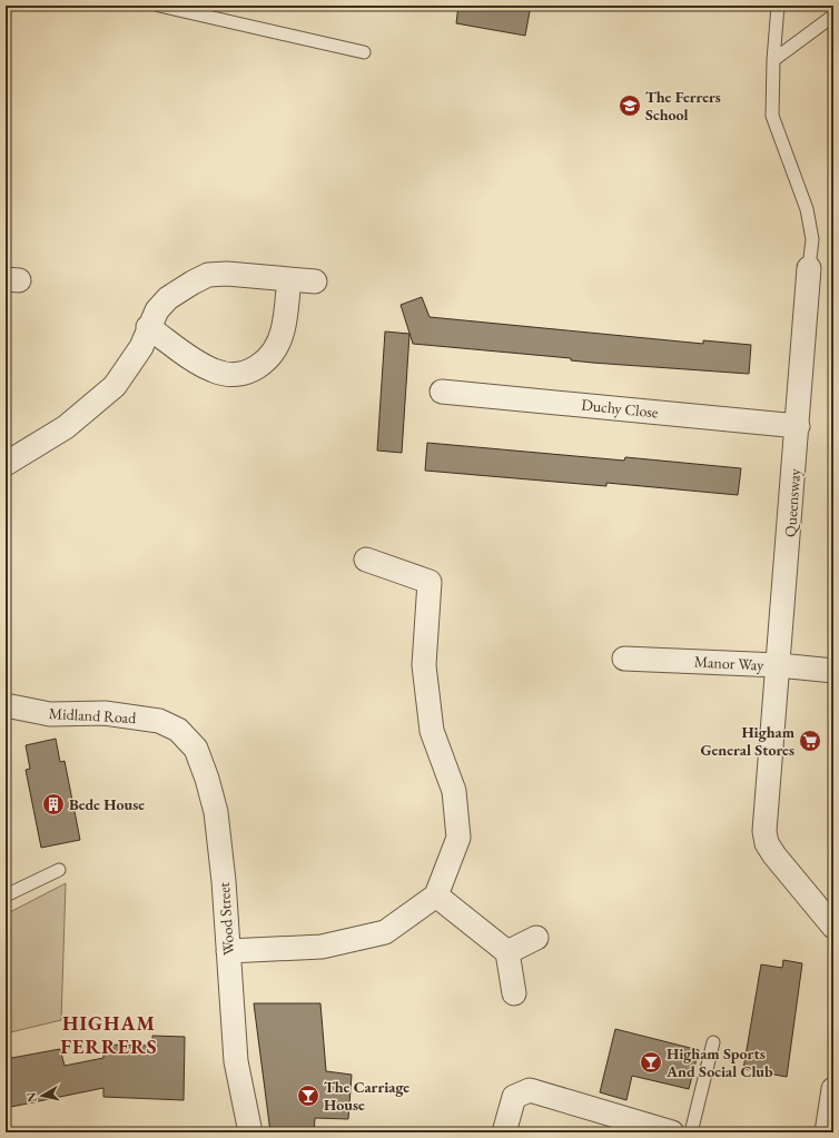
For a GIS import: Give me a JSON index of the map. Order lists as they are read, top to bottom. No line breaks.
{"streets":{"street":["Duchy Close","Queensway","Manor Way","Midland Road","Wood Street"]},"crossings":[["Duchy Close","Queensway"],["Queensway","Manor Way"],["Midland Road","Wood Street"]],"districts":["HIGHAM FERRERS"],"places":{"school or university":["The Ferrers School"],"supermarket":["Higham General Stores"],"building":["Bede House"],"bar":["Higham Sports And Social Club","The Carriage House"]},"north":"left"}
